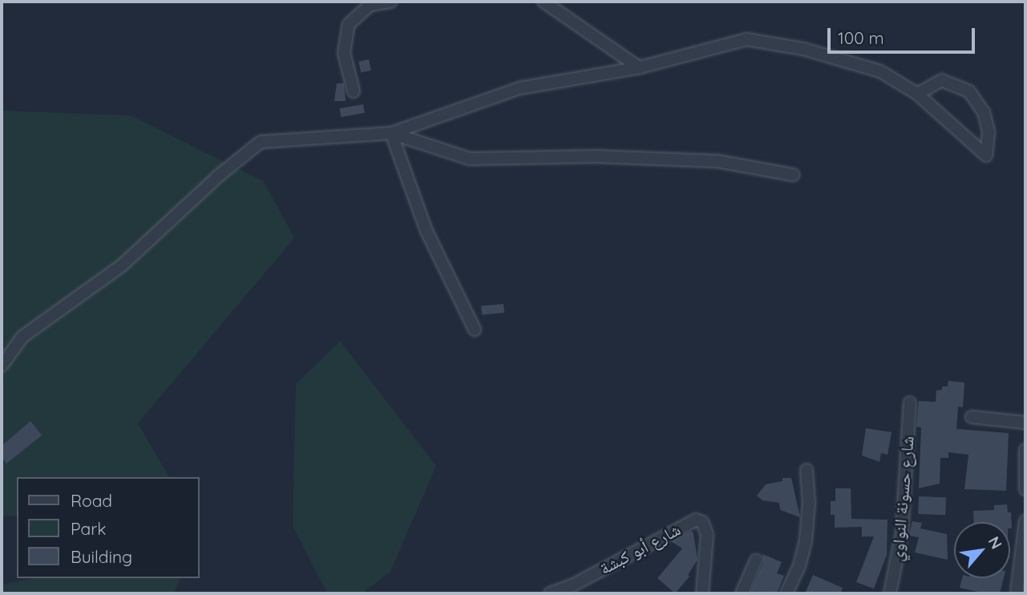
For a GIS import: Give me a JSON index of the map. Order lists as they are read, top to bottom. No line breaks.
{"streets":{"street":["شارع حسونة النواوي","شارع أبو كبشة"]},"legend":["Road","Park","Building"],"scale_bar":"100 m","north":"top right"}
